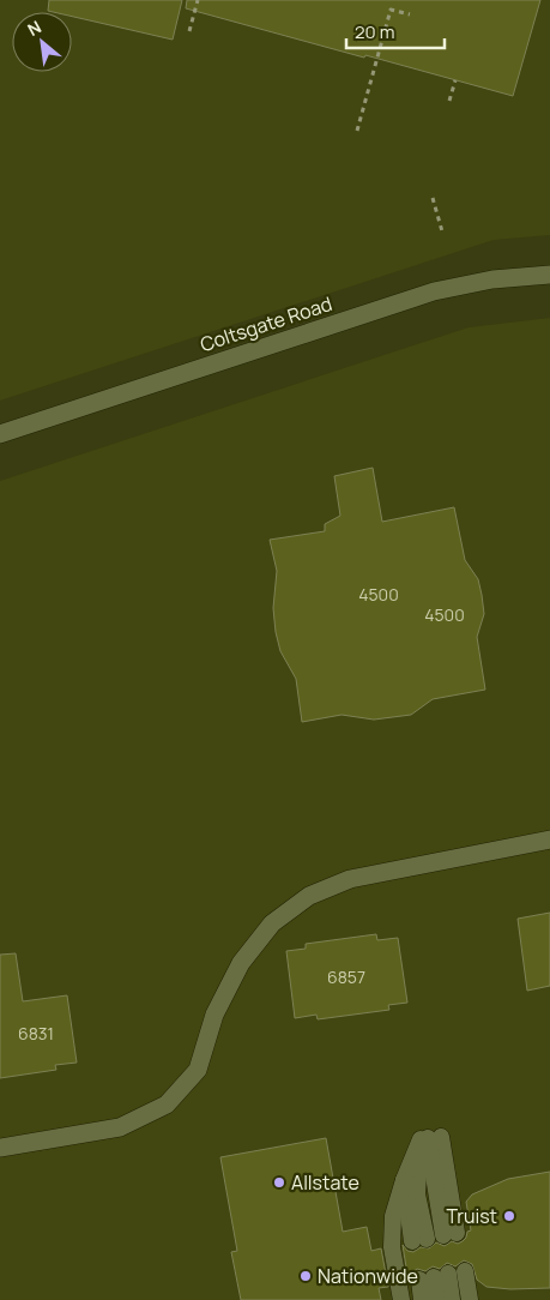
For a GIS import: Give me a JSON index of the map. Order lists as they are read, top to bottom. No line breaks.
{"streets":{"street":["Coltsgate Road"]},"places":["Allstate","Truist","Nationwide"],"house_numbers":["4500","4500","6857","6831"],"scale_bar":"20 m","north":"top left"}
